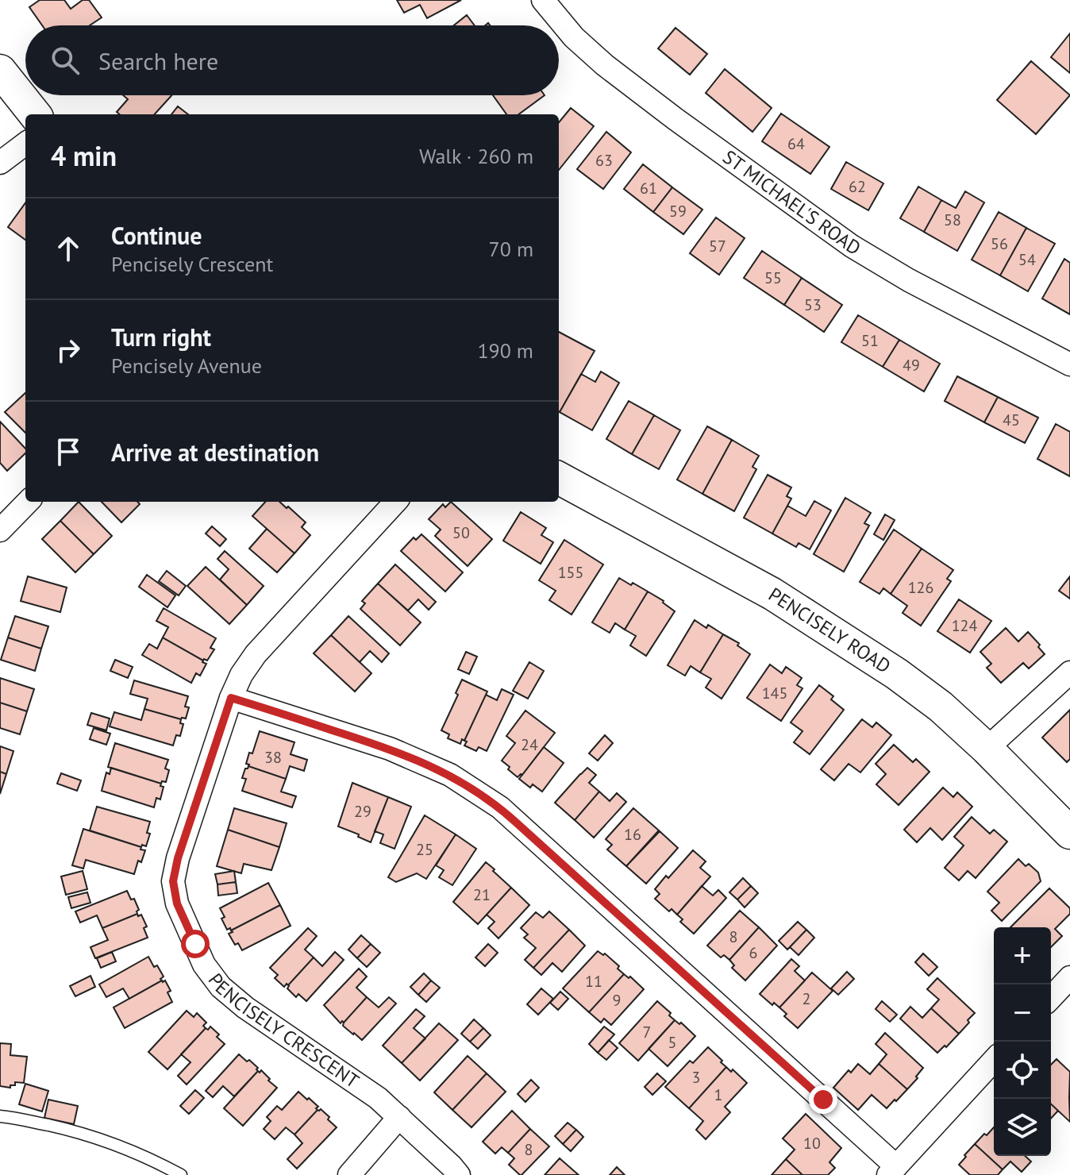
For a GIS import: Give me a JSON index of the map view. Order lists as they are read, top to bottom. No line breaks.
{"streets":{"main road":["PENCISELY ROAD"],"street":["ST MICHAEL'S ROAD","PENCISELY CRESCENT"]},"house_numbers":["64","63","62","61","59","58","56","57","54","55","53","51","49","45","50","155","126","124","145","24","38","29","16","25","21","8","6","11","2","9","7","5","3","1","10","8"],"page":{"search":"Search here","heading":["4 min","Walk · 260 m"],"list":[["Continue","Pencisely Crescent","70 m"],["Turn right","Pencisely Avenue","190 m"],"Arrive at destination"],"map_buttons":["+","−"]}}
